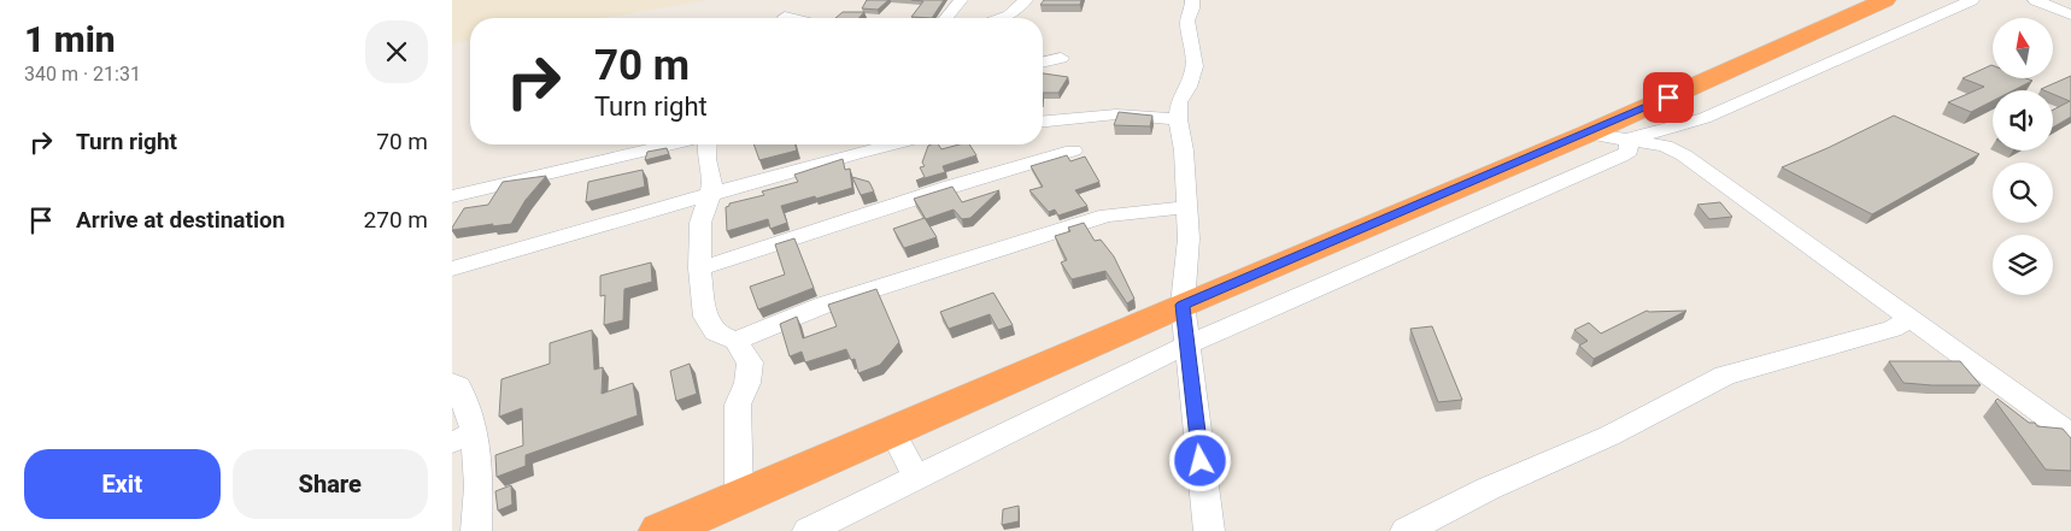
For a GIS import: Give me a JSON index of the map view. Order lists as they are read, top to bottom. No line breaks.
{"north":"top","page":{"heading":["1 min","340 m · 21:31"],"turn":["70 m","Turn right"],"list":[{"name":"Turn right","value":"70 m"},{"name":"Arrive at destination","value":"270 m"}],"buttons":["Exit","Share"]}}
